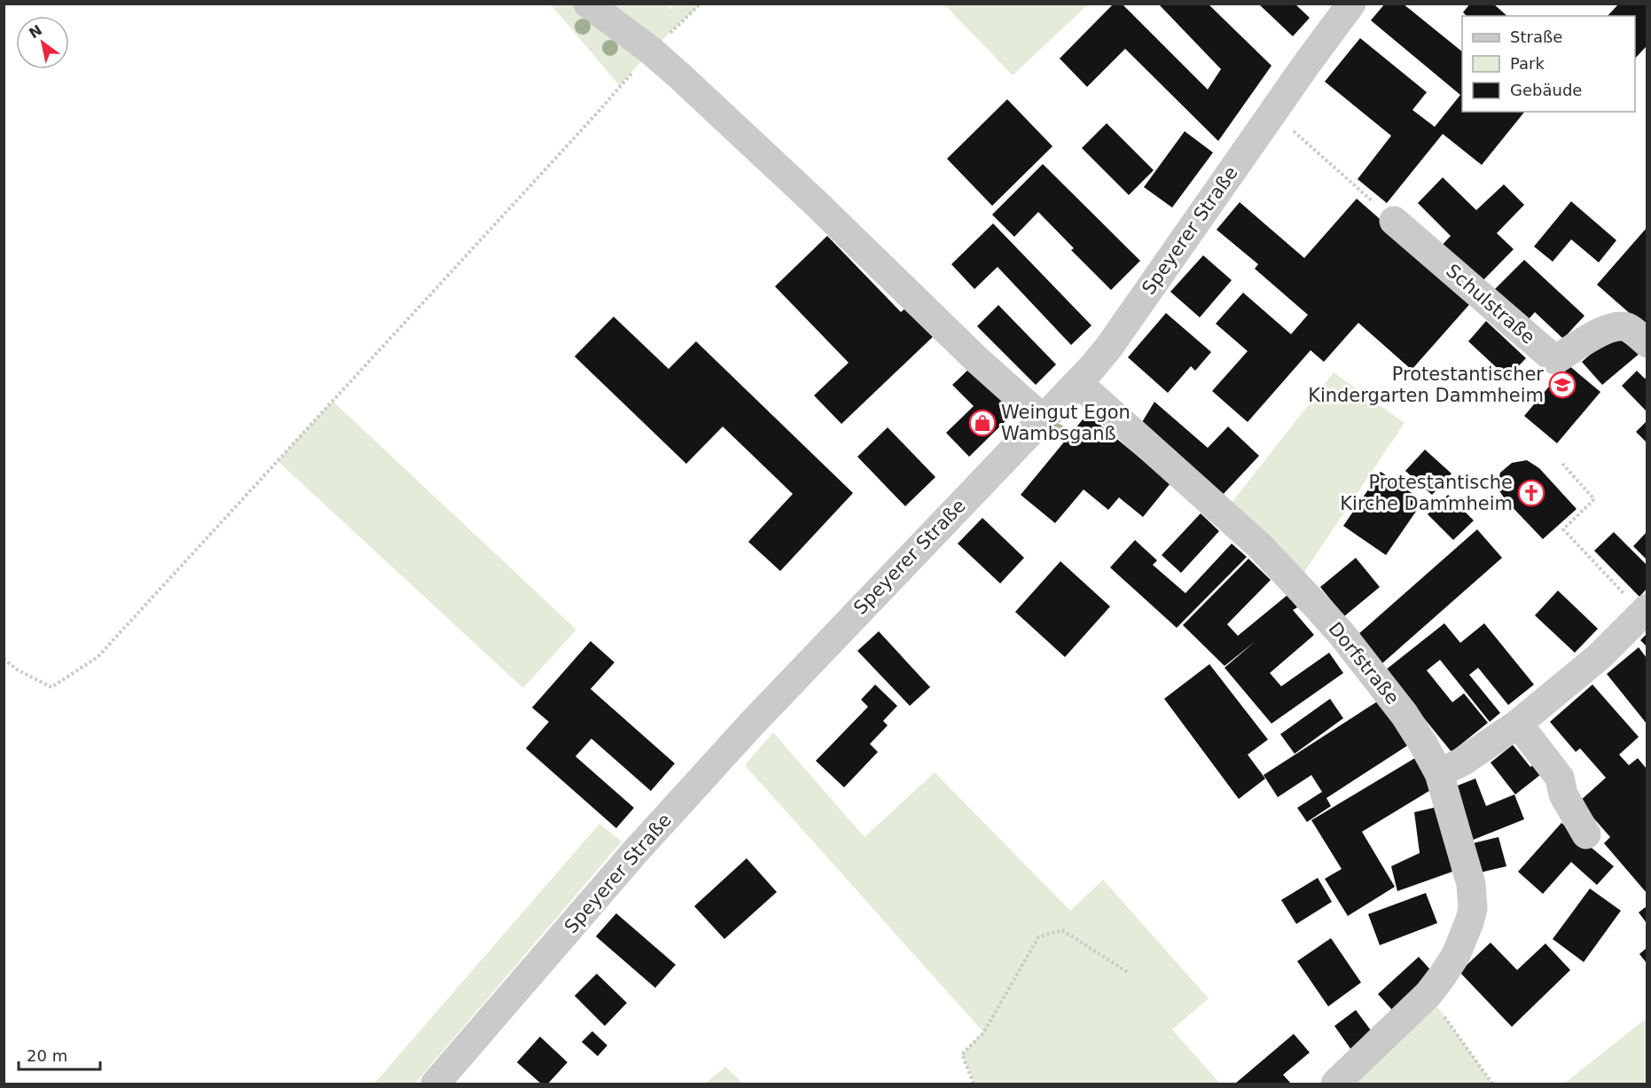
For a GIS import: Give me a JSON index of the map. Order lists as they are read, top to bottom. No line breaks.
{"streets":{"street":["Speyerer Straße","Schulstraße","Dorfstraße"]},"crossings":[["Speyerer Straße","Dorfstraße"]],"places":{"school or university":["Protestantischer Kindergarten Dammheim"],"shop":["Weingut Egon Wambsganß"],"church":["Protestantische Kirche Dammheim"]},"legend":["Straße","Park","Gebäude"],"scale_bar":"20 m","north":"top left"}
